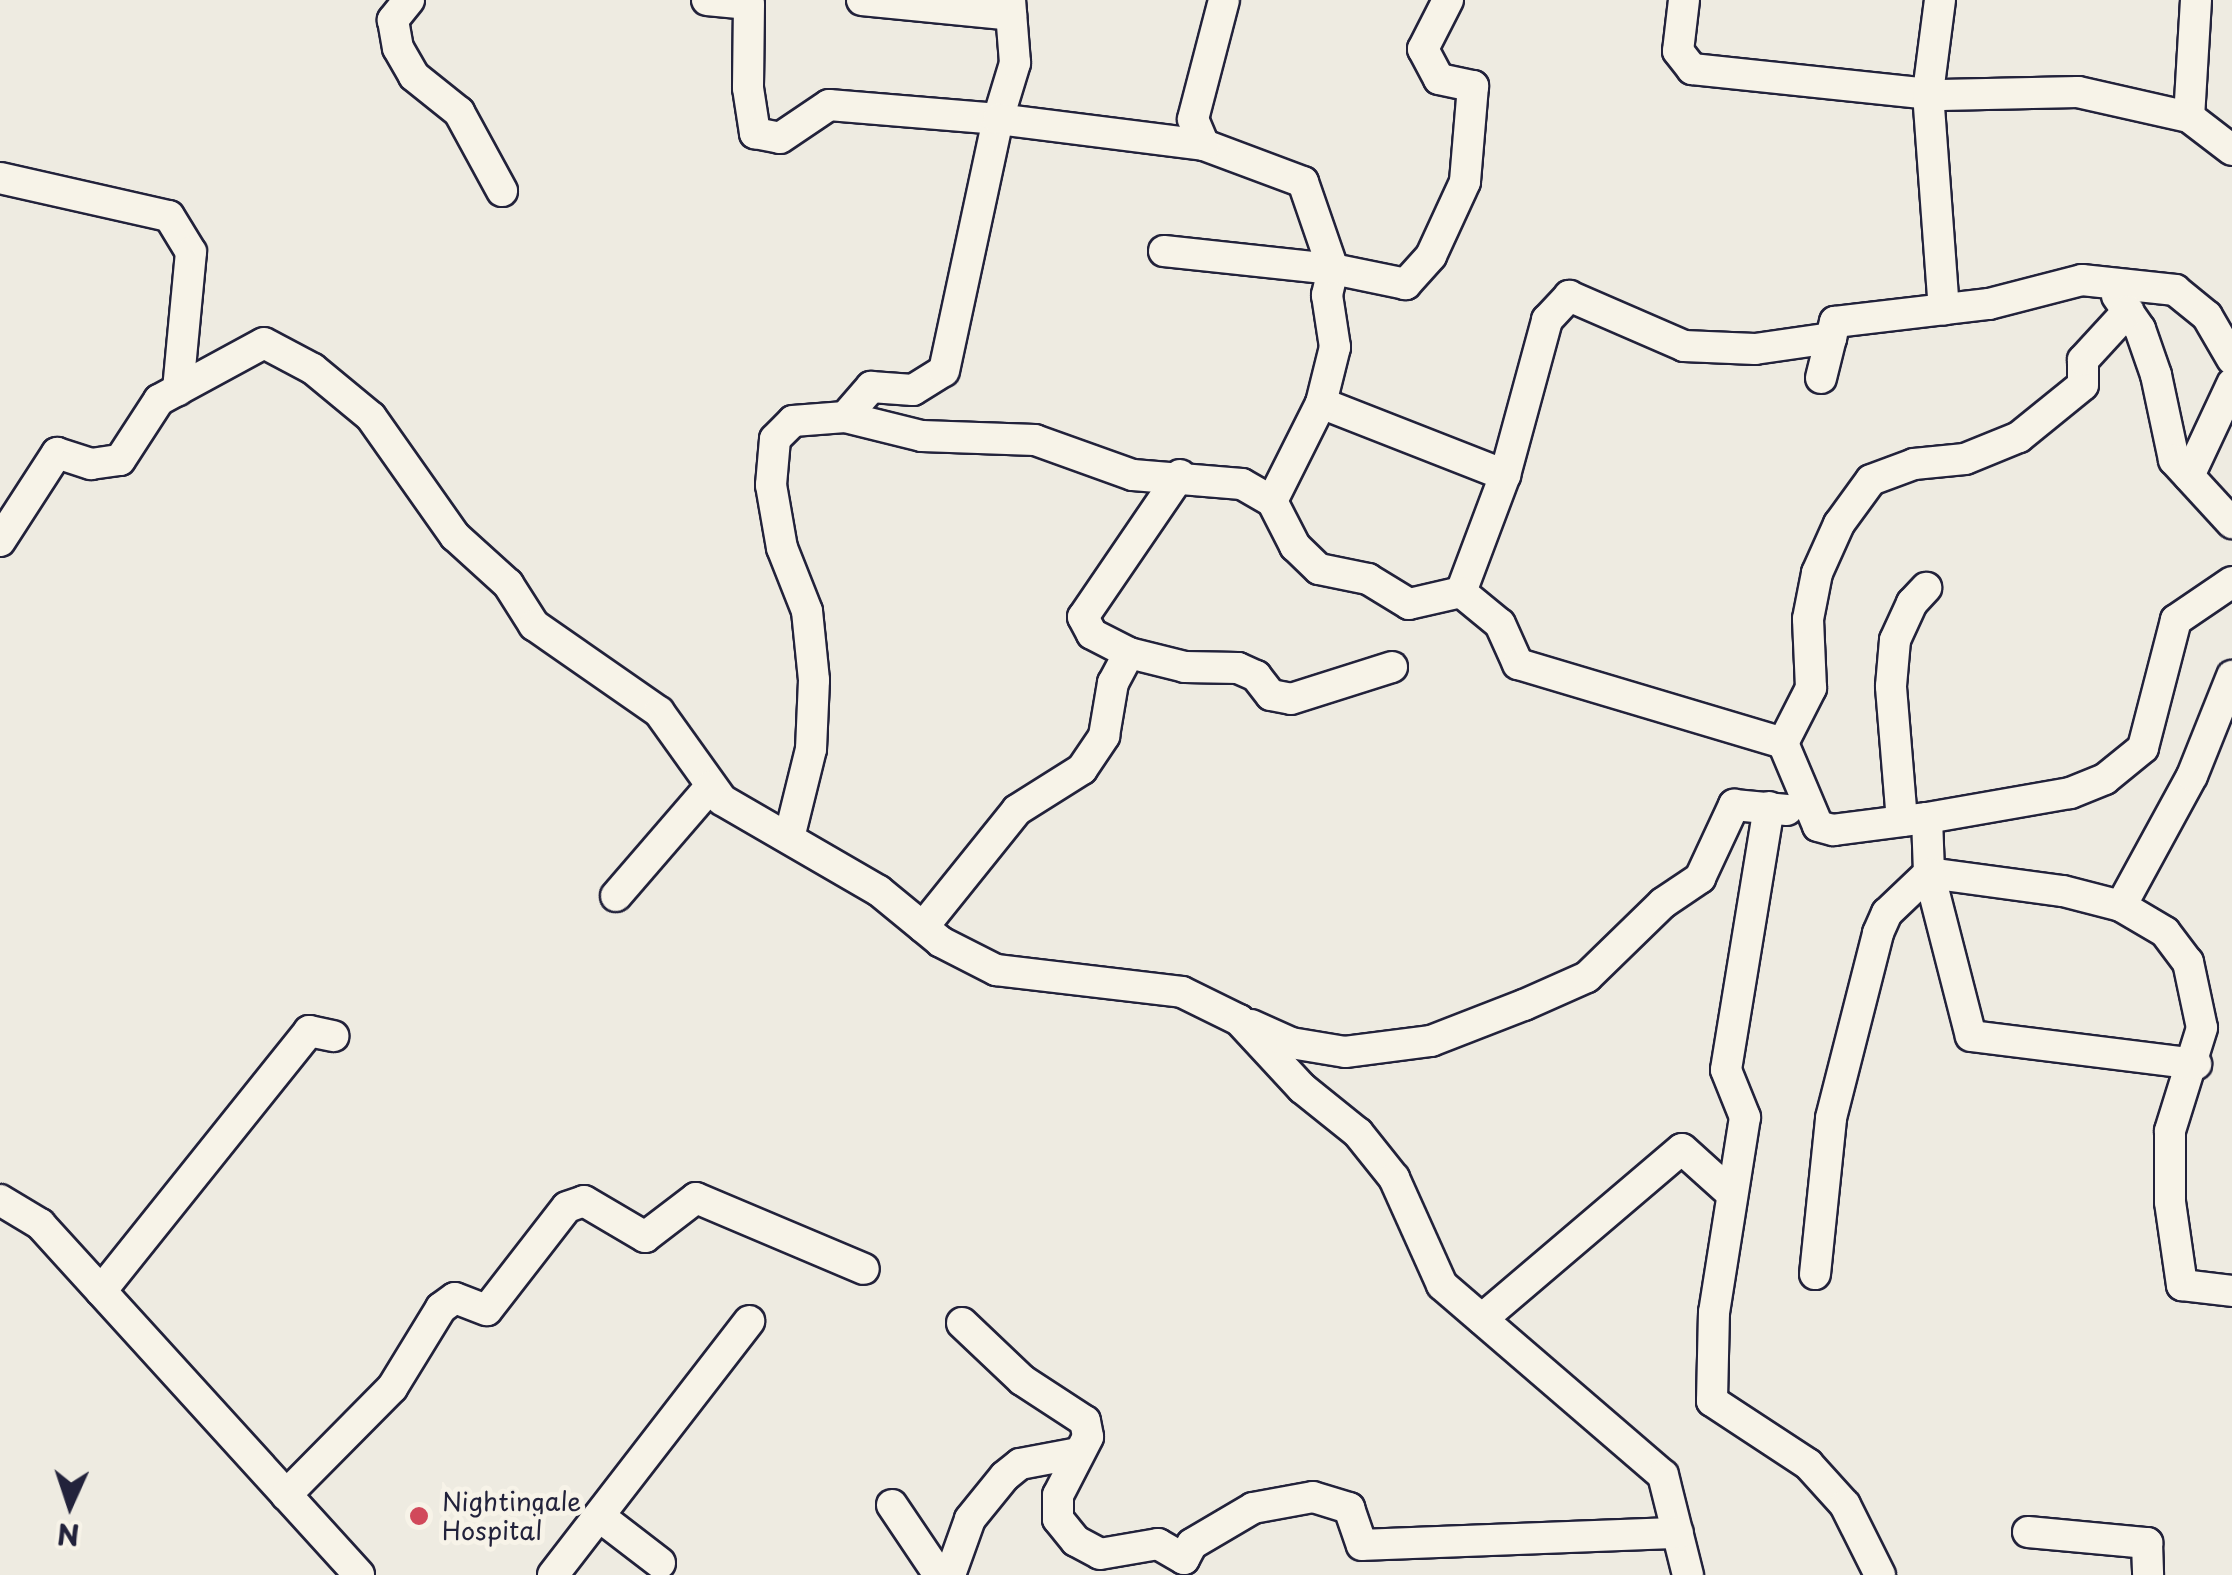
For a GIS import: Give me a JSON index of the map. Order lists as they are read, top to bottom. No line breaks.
{"places":["Nightingale Hospital"],"north":"bottom"}
